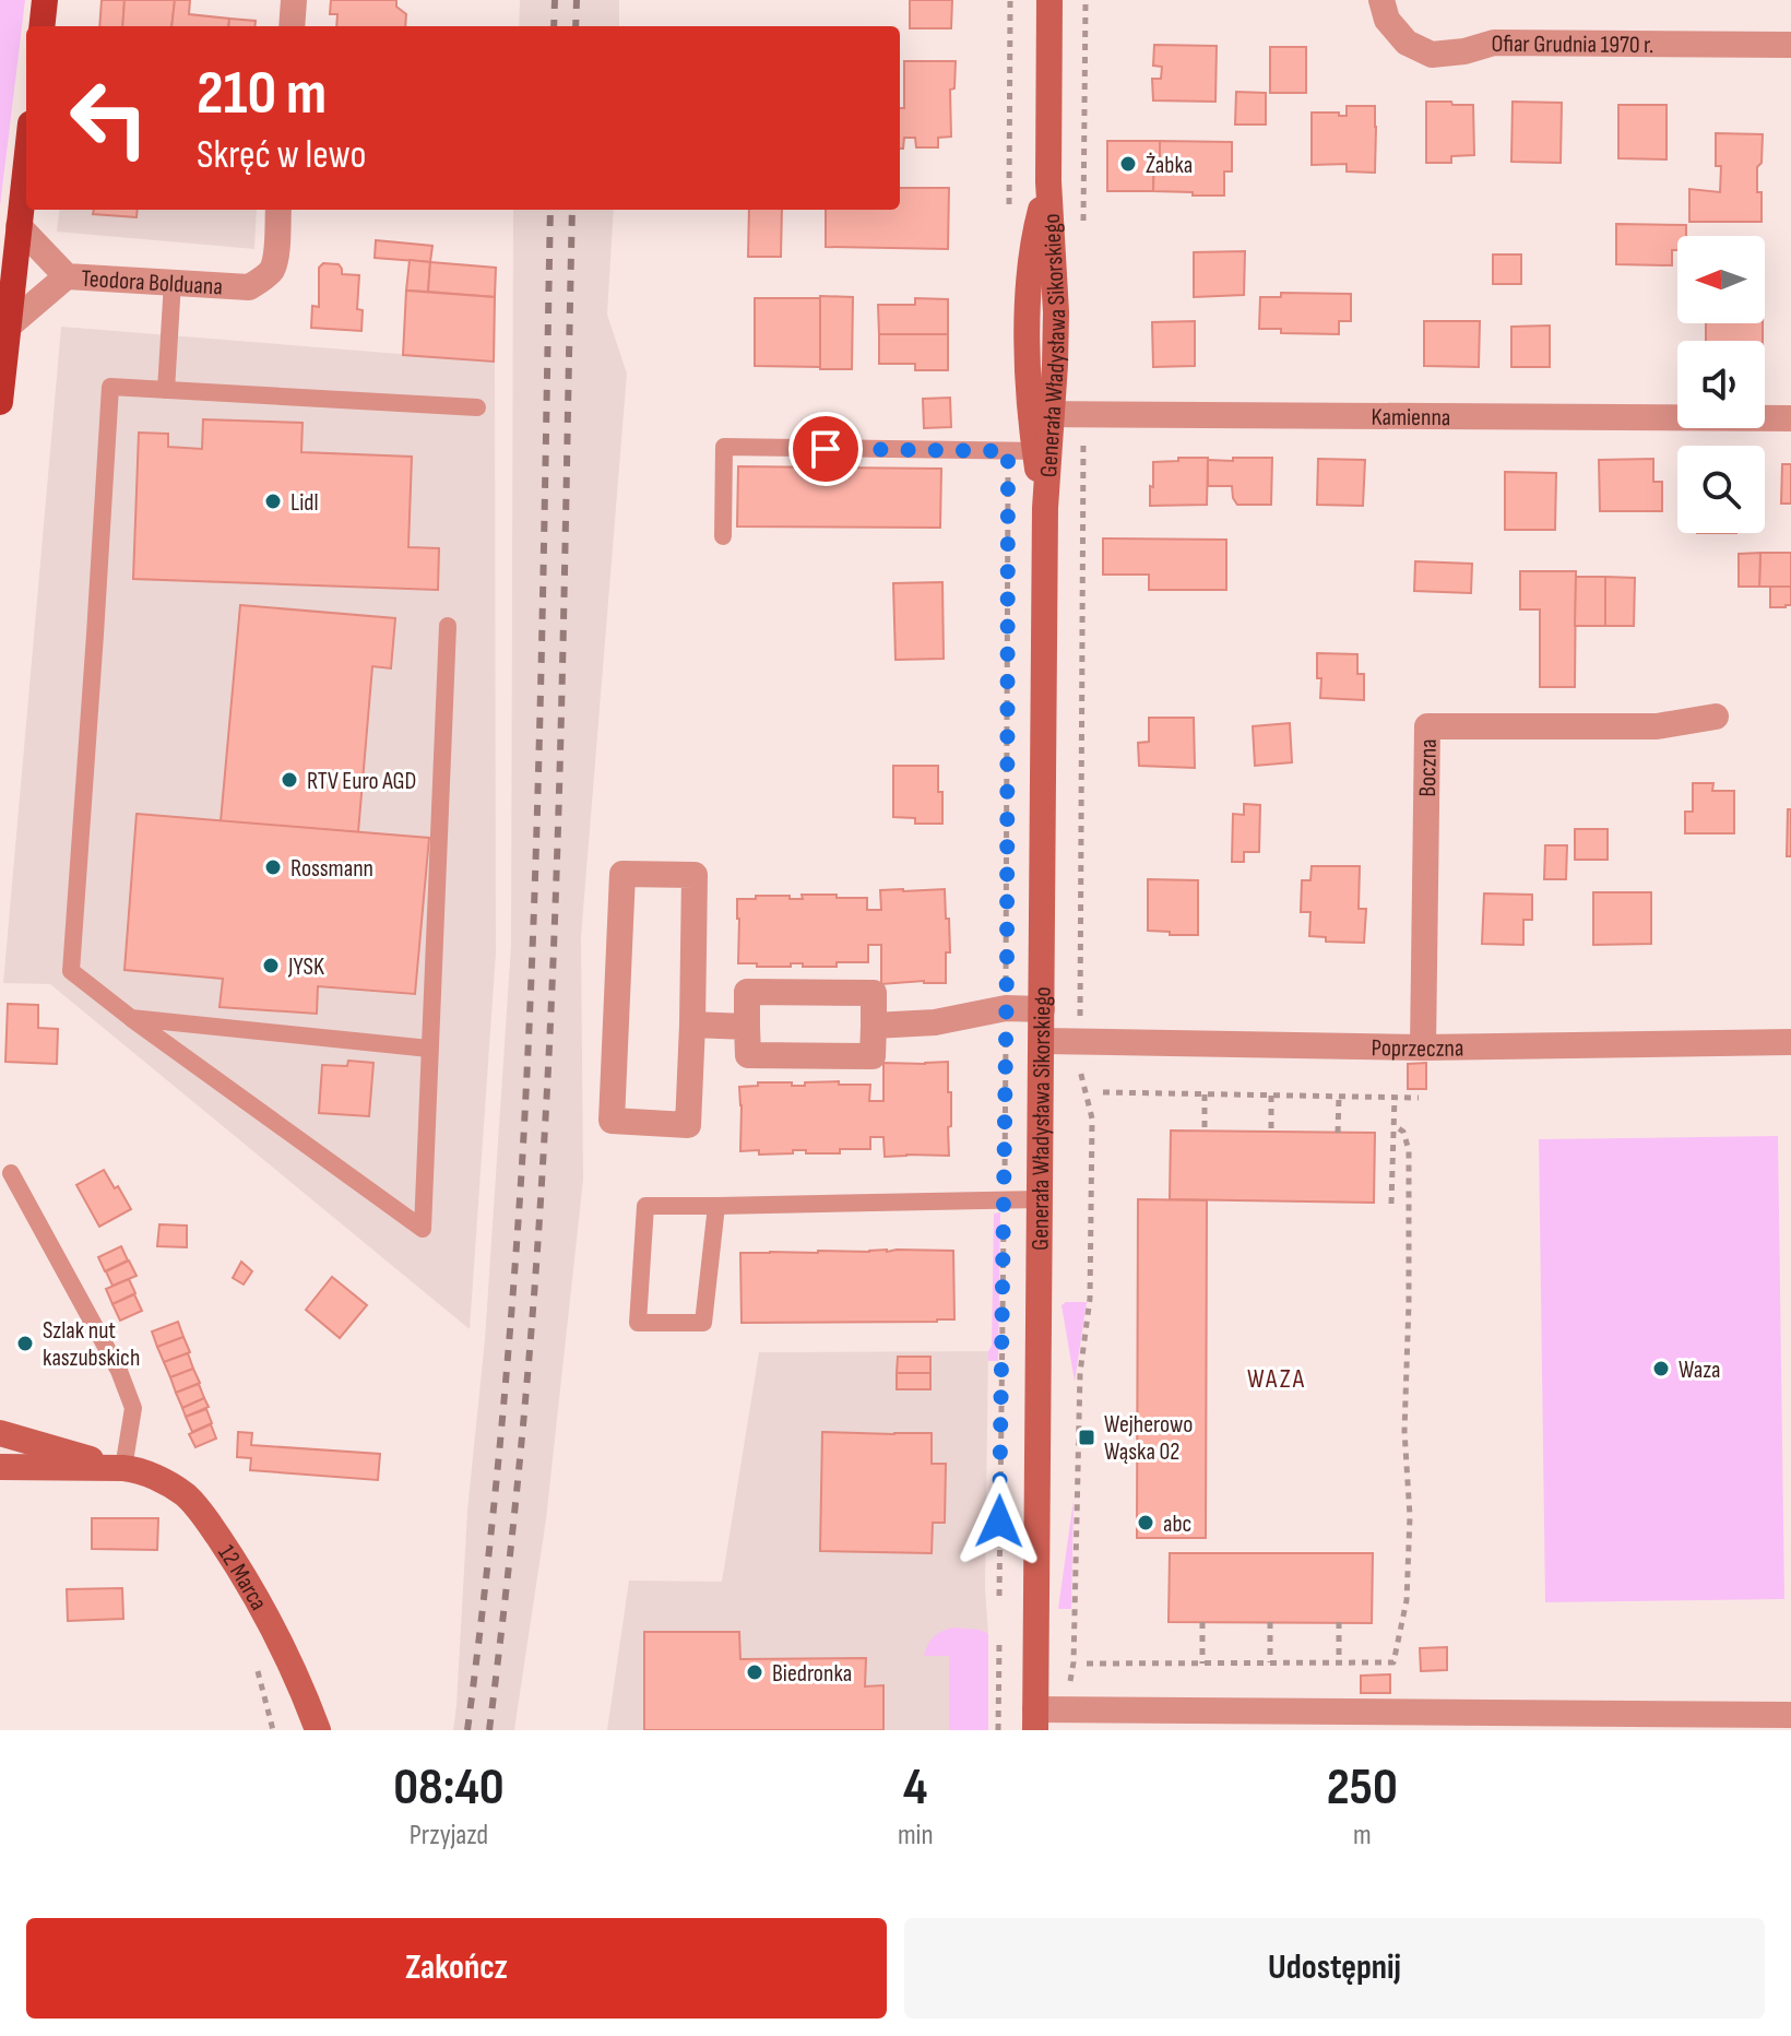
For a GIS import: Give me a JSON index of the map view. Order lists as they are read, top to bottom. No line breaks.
{"streets":{"street":["Ofiar Grudnia 1970 r.","Teodora Bolduana","Generała Władysława Sikorskiego","Kamienna","Boczna","Poprzeczna","12 Marca"]},"crossings":[["Generała Władysława Sikorskiego","Kamienna"],["Generała Władysława Sikorskiego","Poprzeczna"],["Boczna","Poprzeczna"]],"districts":["WAZA"],"places":{"other":["Żabka","Lidl","RTV Euro AGD","Rossmann","JYSK","Szlak nut kaszubskich","Waza","abc","Biedronka"],"transit":["Wejherowo Wąska 02"]},"north":"left","page":{"turn":["210 m","Skręć w lewo"],"eta":["08:40","Przyjazd","4","min","250","m"],"buttons":["Zakończ","Udostępnij"]}}
